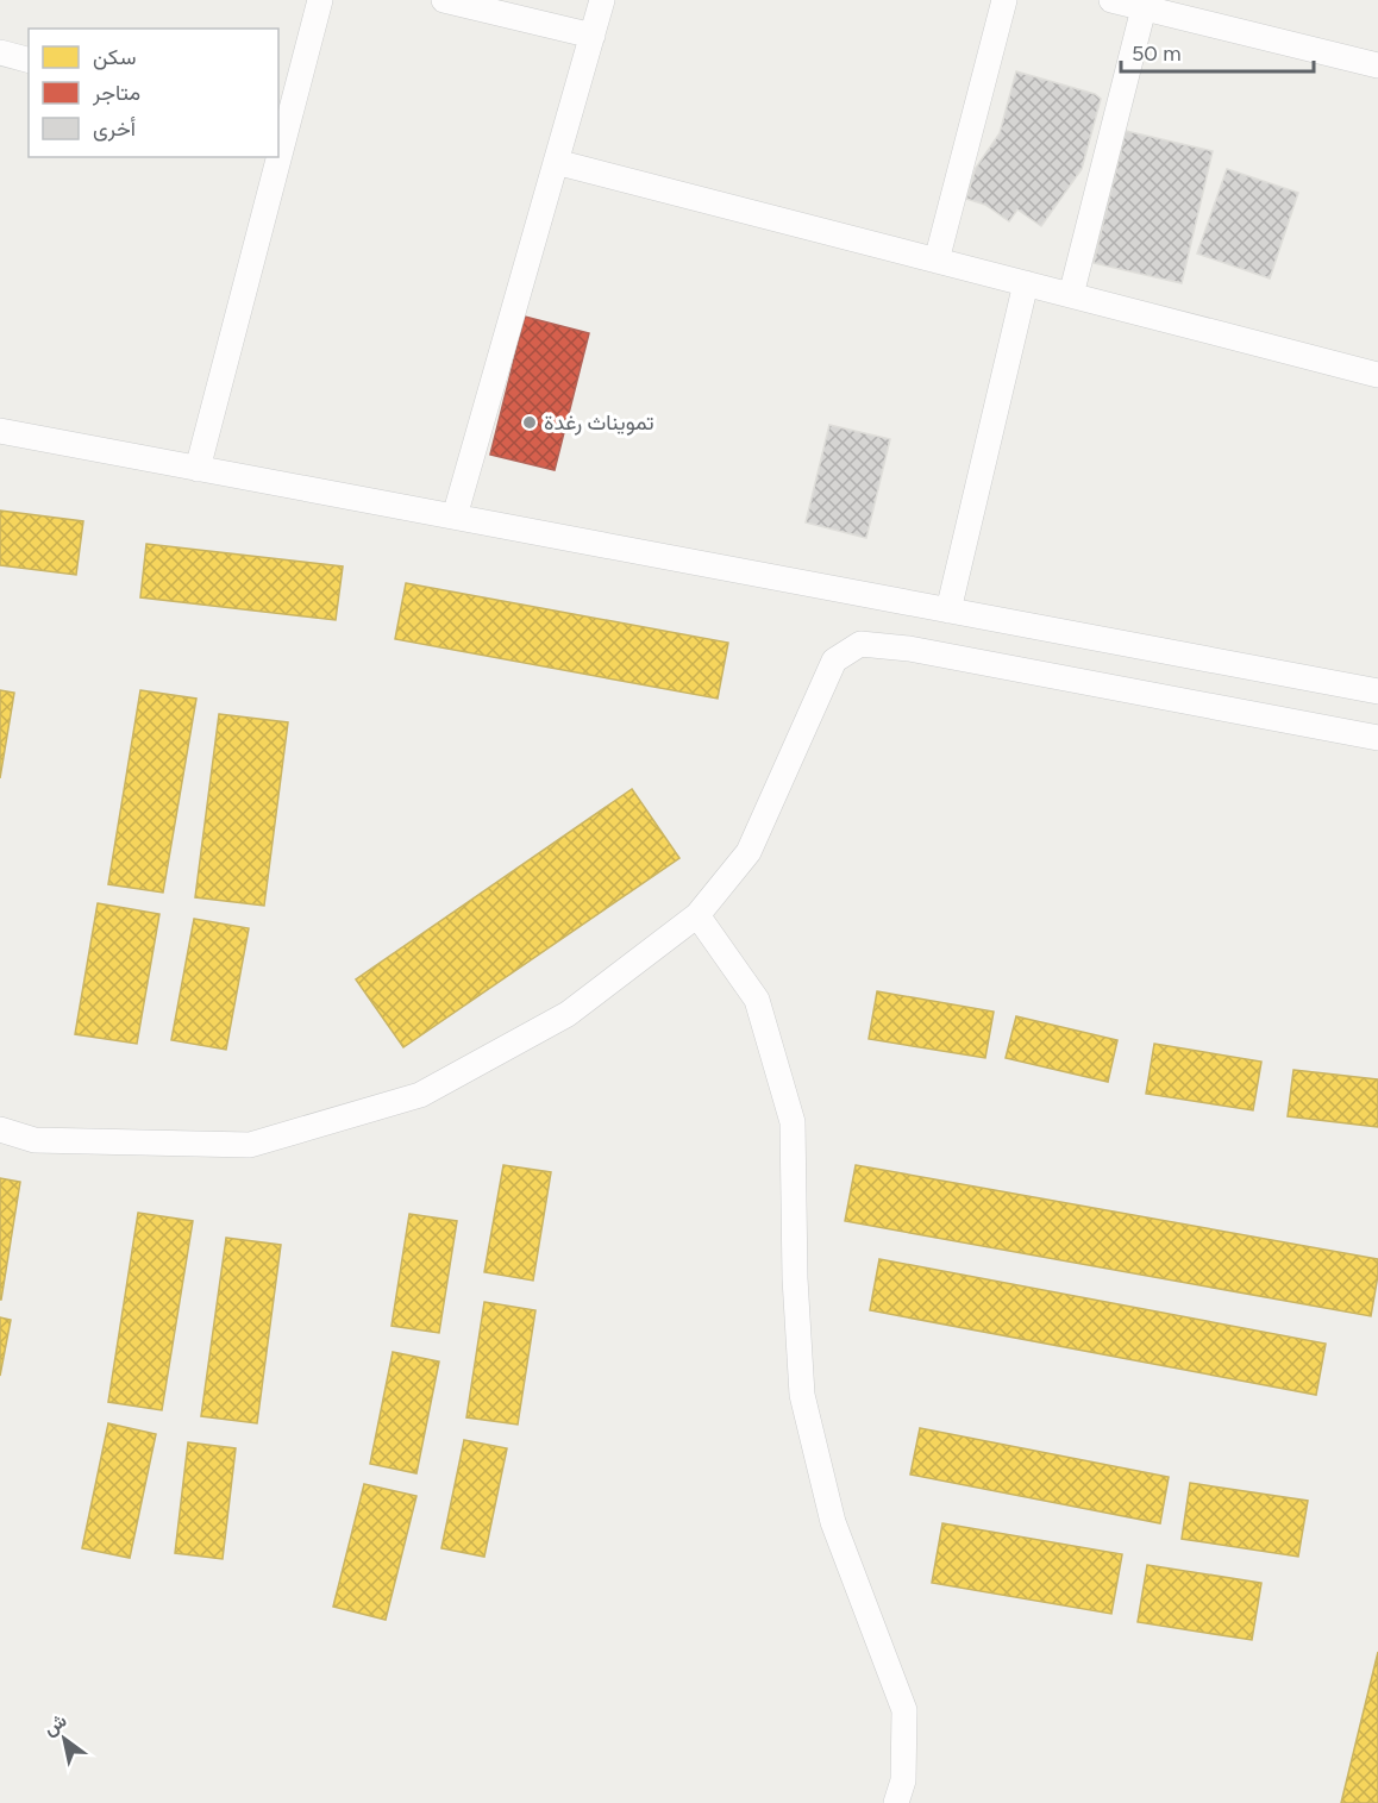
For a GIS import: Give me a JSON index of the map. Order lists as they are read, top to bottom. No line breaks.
{"places":["تمويناث رغدة"],"legend":["سكن","متاجر","أخرى"],"scale_bar":"50 m","north":"top left"}
